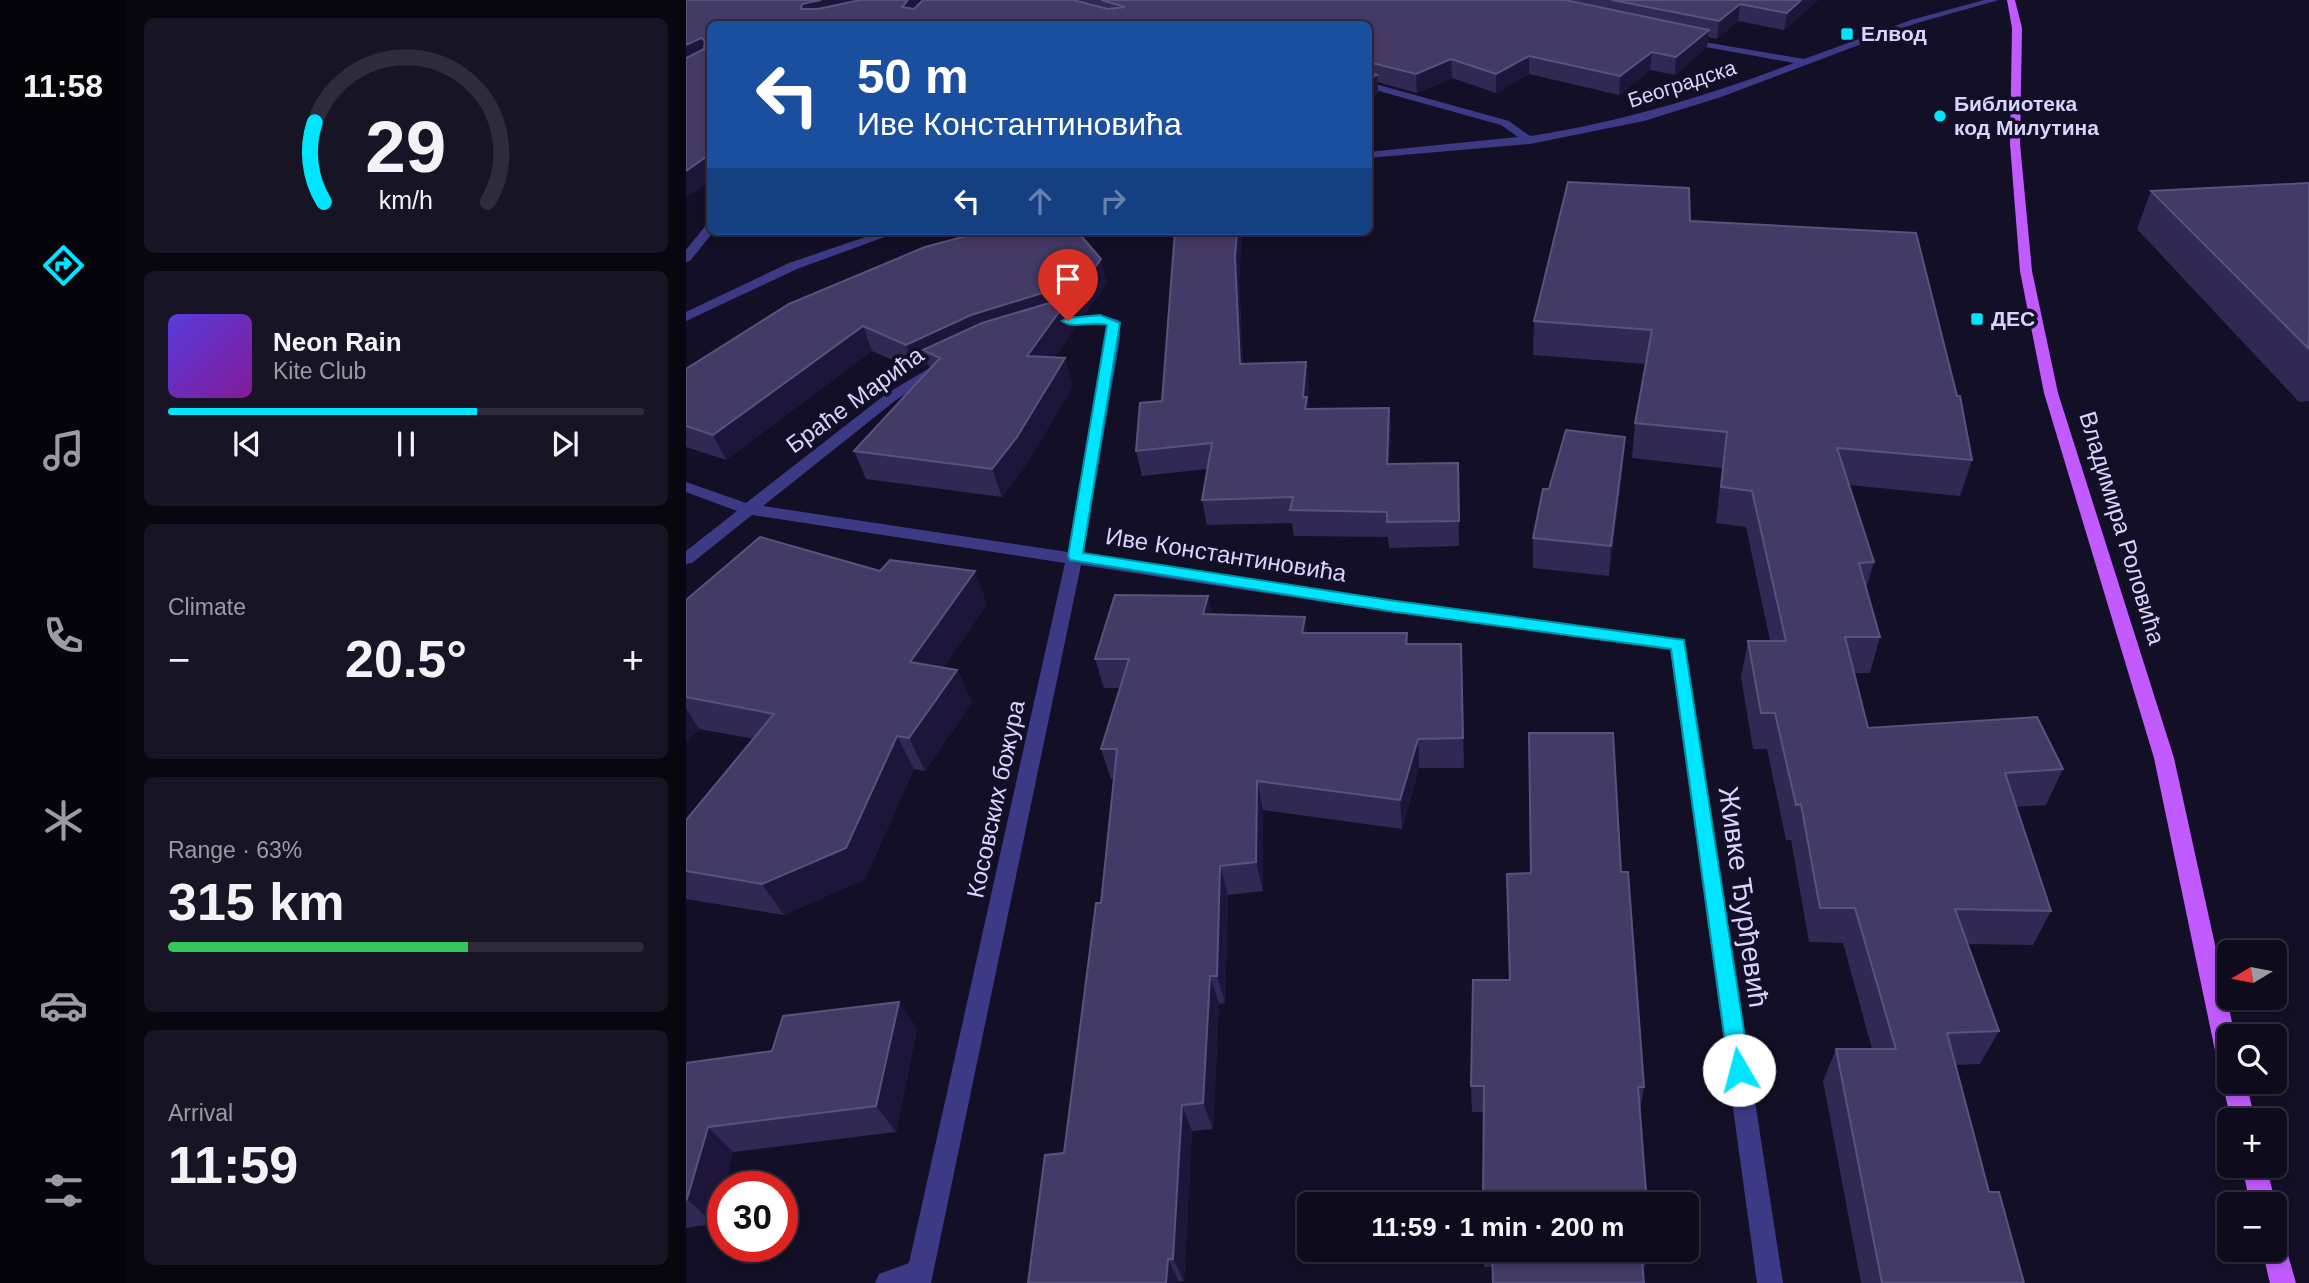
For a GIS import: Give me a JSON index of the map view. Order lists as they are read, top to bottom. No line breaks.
{"streets":{"main road":["Владимира Роловића"],"street":["Београдска","Браће Марића","Иве Константиновића","Косовских божура","Живке Ђурђевић"]},"crossings":[["Браће Марића","Иве Константиновића"],["Иве Константиновића","Косовских божура"],["Иве Константиновића","Живке Ђурђевић"]],"places":{"transit":["Елвод","ДЕС"],"other":["Библиотека код Милутина"]},"north":"left","page":{"tabs":"11:58","turn":["50 m","Иве Константиновића"],"song":["Neon Rain","Kite Club"],"tile":["Climate",["Range · 63%","315 km"],["Arrival","11:59"]],"heat":["−","20.5°","+"],"map_buttons":["+","−"],"limit":"30","trip":"11:59 · 1 min · 200 m","gauge":["29","km/h"]}}
